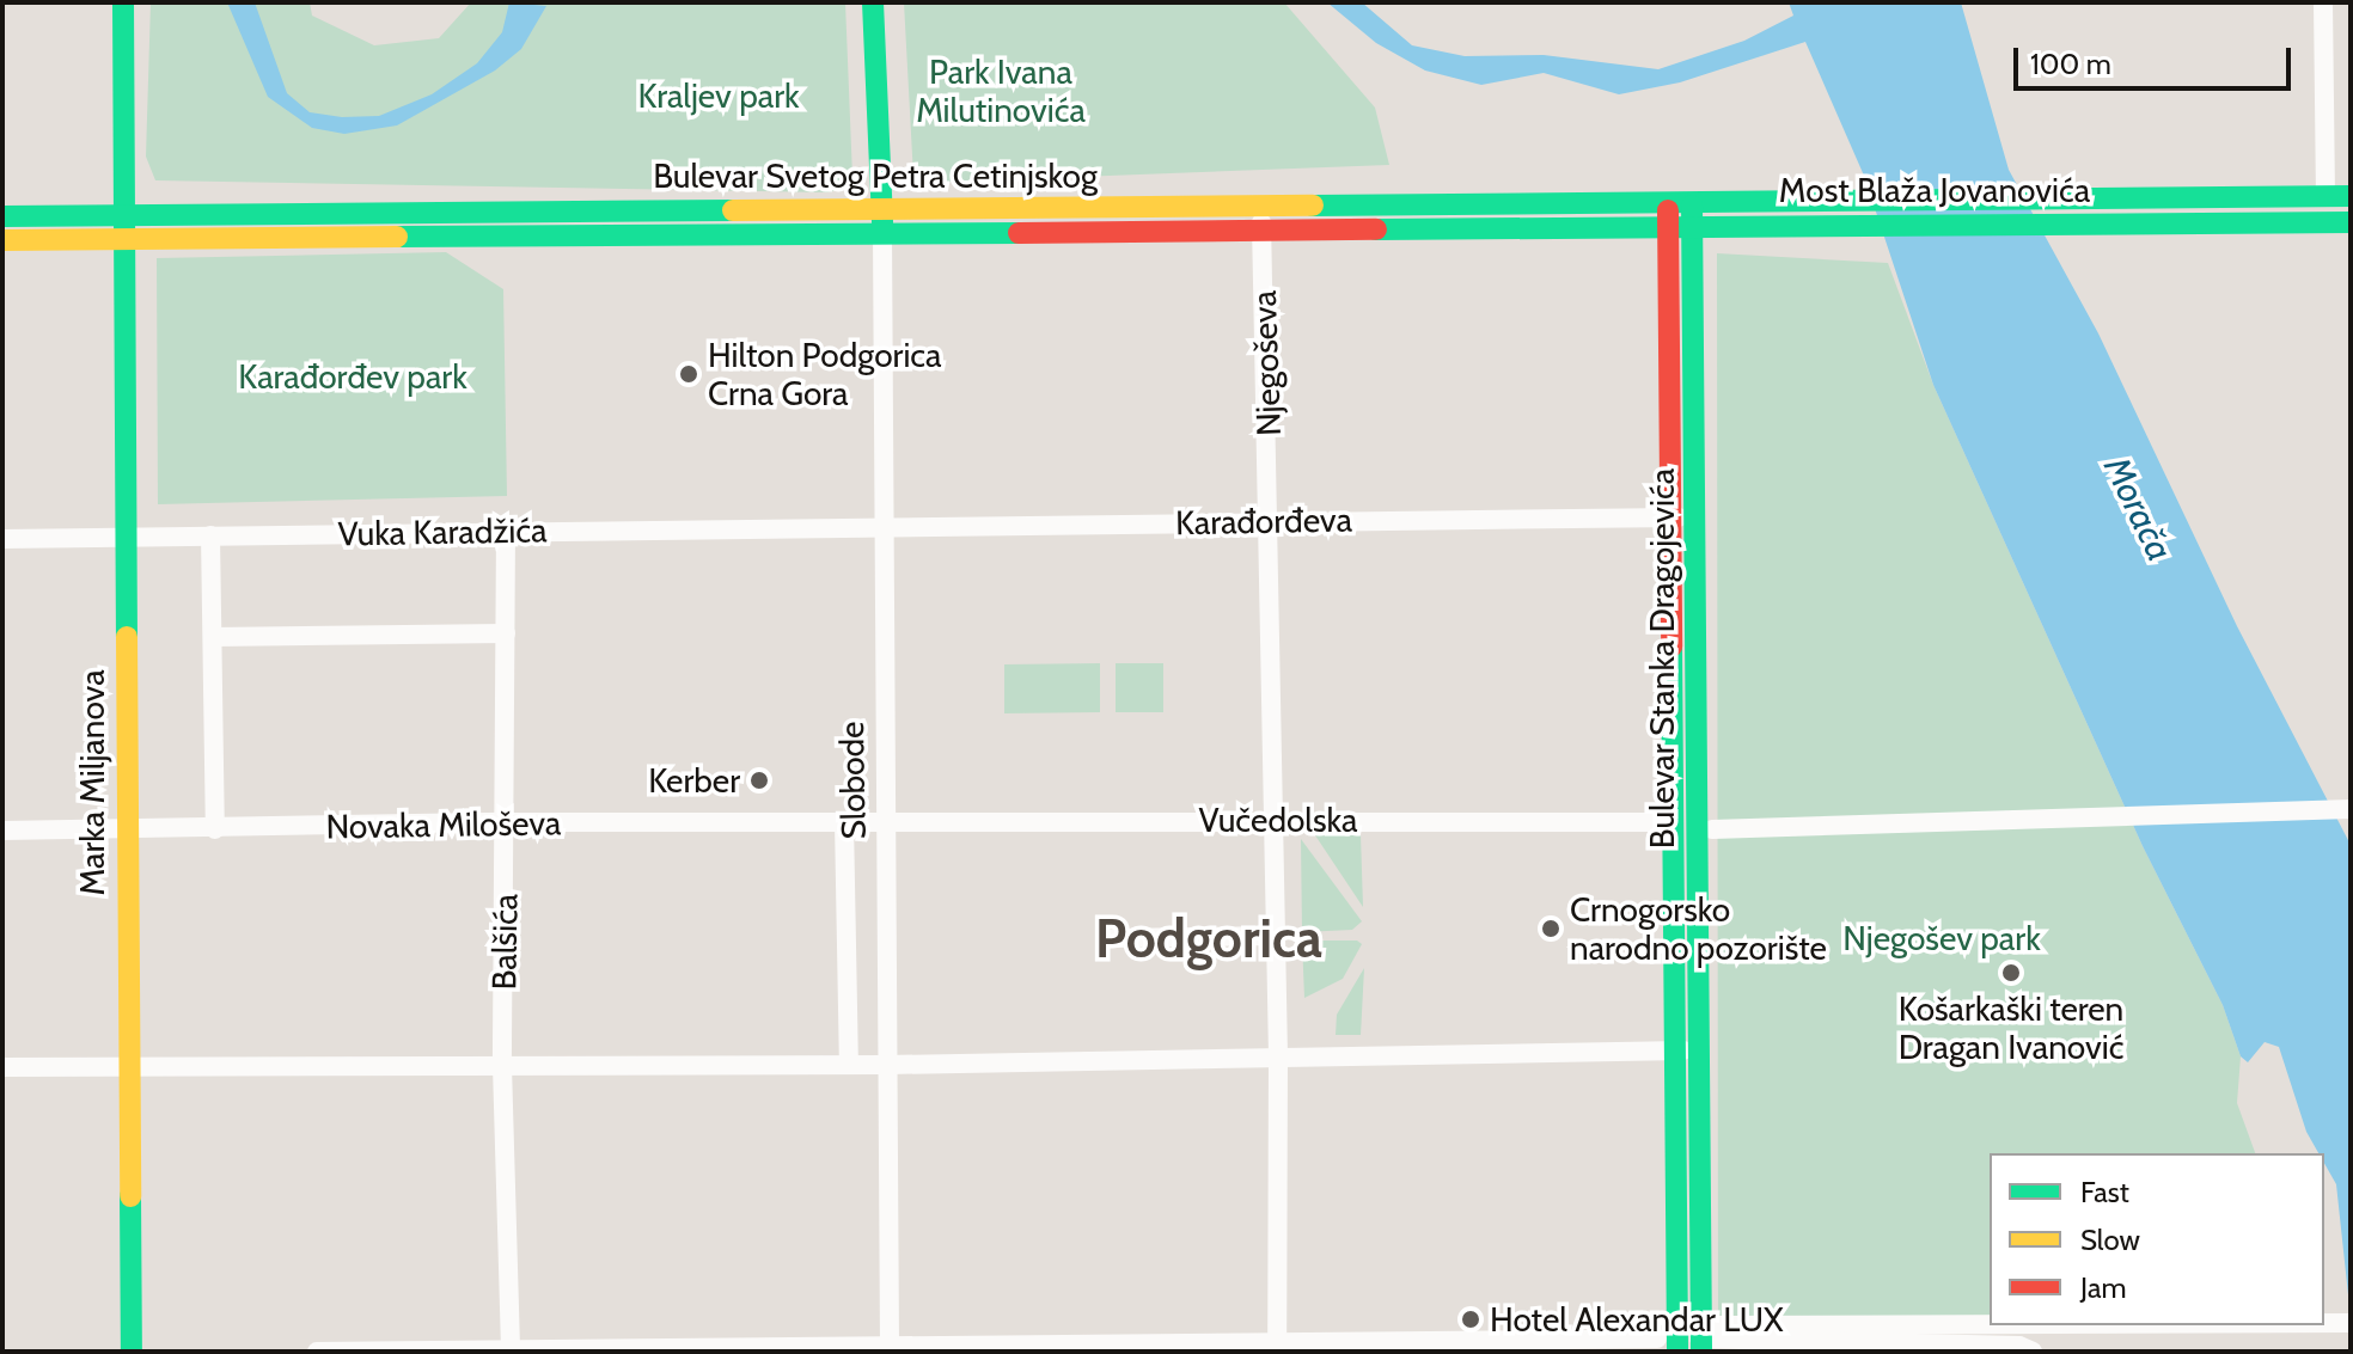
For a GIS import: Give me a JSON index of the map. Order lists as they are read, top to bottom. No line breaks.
{"streets":{"main road":["Bulevar Svetog Petra Cetinjskog","Most Blaža Jovanovića","Bulevar Stanka Dragojevića","Slobode","Marka Miljanova"],"street":["Njegoševa","Karađorđeva","Vuka Karadžića","Vučedolska","Novaka Miloševa","Balšića"]},"crossings":[["Bulevar Svetog Petra Cetinjskog","Most Blaža Jovanovića"],["Bulevar Svetog Petra Cetinjskog","Njegoševa"],["Bulevar Svetog Petra Cetinjskog","Bulevar Stanka Dragojevića"],["Bulevar Svetog Petra Cetinjskog","Slobode"],["Bulevar Svetog Petra Cetinjskog","Marka Miljanova"],["Njegoševa","Karađorđeva"],["Njegoševa","Vučedolska"],["Karađorđeva","Vuka Karadžića"],["Karađorđeva","Bulevar Stanka Dragojevića"],["Karađorđeva","Slobode"],["Vuka Karadžića","Slobode"],["Vuka Karadžića","Marka Miljanova"],["Vuka Karadžića","Balšića"],["Bulevar Stanka Dragojevića","Vučedolska"],["Slobode","Vučedolska"],["Slobode","Novaka Miloševa"],["Marka Miljanova","Novaka Miloševa"],["Vučedolska","Novaka Miloševa"],["Novaka Miloševa","Balšića"]],"districts":["Podgorica"],"water":["Morača"],"parks":["Park Ivana Milutinovića","Kraljev park","Karađorđev park","Njegošev park"],"places":["Hilton Podgorica Crna Gora","Kerber","Crnogorsko narodno pozorište","Košarkaški teren Dragan Ivanović","Hotel Alexandar LUX"],"legend":["Fast","Slow","Jam"],"scale_bar":"100 m"}
